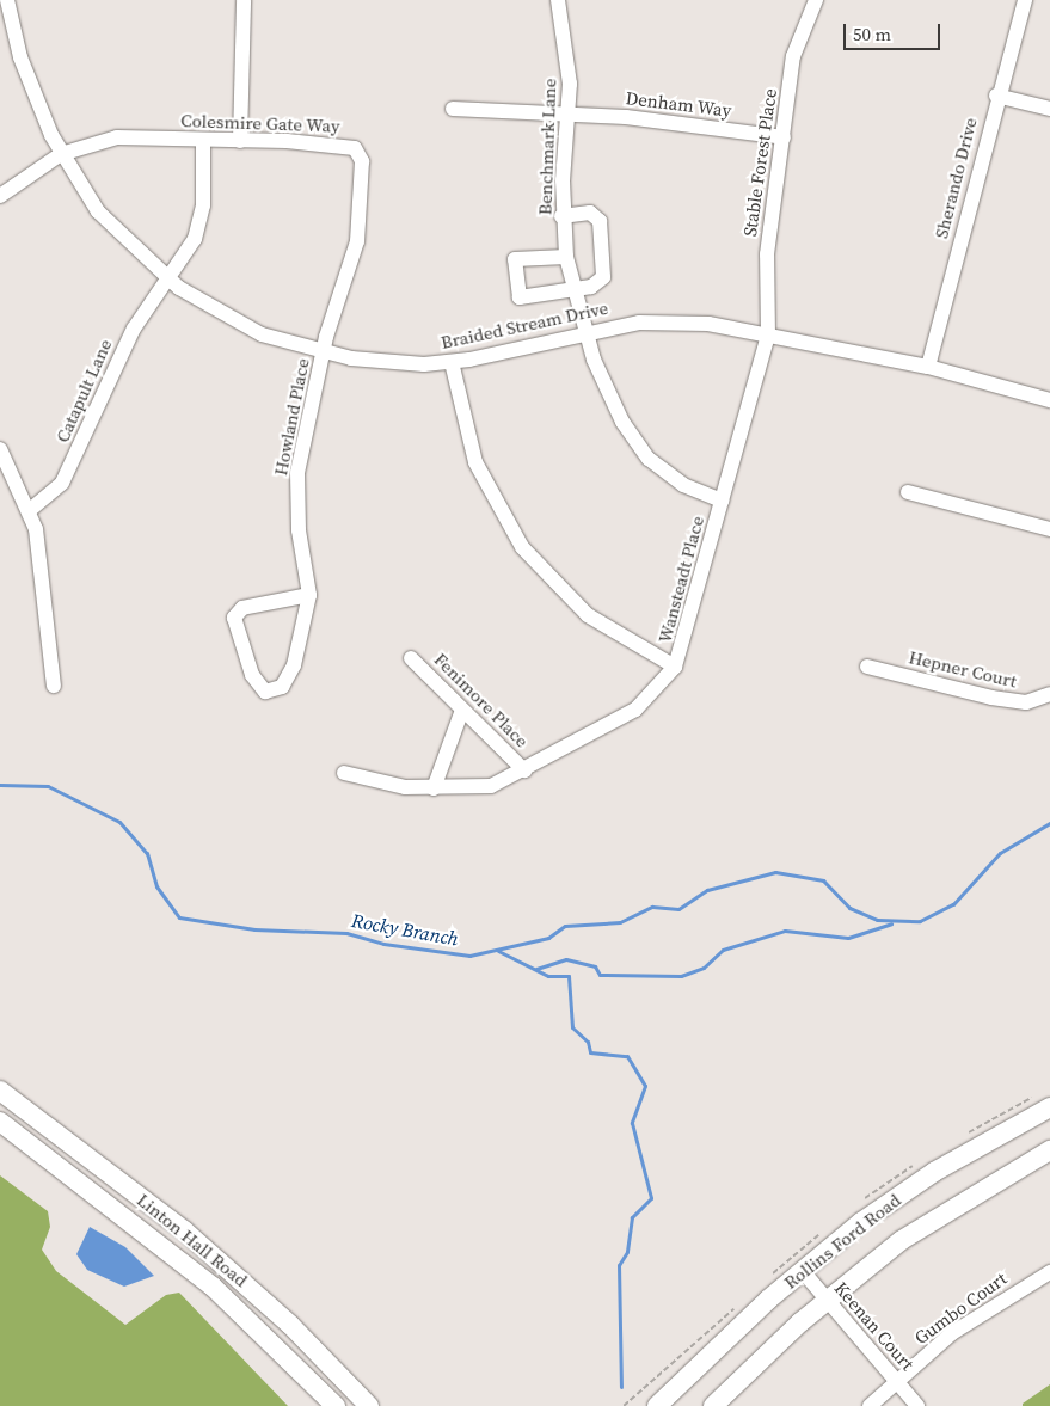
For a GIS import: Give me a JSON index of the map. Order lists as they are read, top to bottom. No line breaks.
{"streets":{"main road":["Linton Hall Road","Rollins Ford Road"],"street":["Denham Way","Colesmire Gate Way","Benchmark Lane","Stable Forest Place","Sherando Drive","Braided Stream Drive","Catapult Lane","Howland Place","Wansteadt Place","Hepner Court","Fenimore Place","Gumbo Court","Keenan Court"]},"crossings":[["Denham Way","Benchmark Lane"],["Denham Way","Stable Forest Place"],["Colesmire Gate Way","Braided Stream Drive"],["Colesmire Gate Way","Catapult Lane"],["Colesmire Gate Way","Howland Place"],["Benchmark Lane","Braided Stream Drive"],["Benchmark Lane","Wansteadt Place"],["Stable Forest Place","Braided Stream Drive"],["Stable Forest Place","Wansteadt Place"],["Sherando Drive","Braided Stream Drive"],["Braided Stream Drive","Catapult Lane"],["Braided Stream Drive","Howland Place"],["Braided Stream Drive","Wansteadt Place"],["Wansteadt Place","Fenimore Place"],["Rollins Ford Road","Keenan Court"],["Gumbo Court","Keenan Court"]],"water":["Rocky Branch"],"scale_bar":"50 m"}
